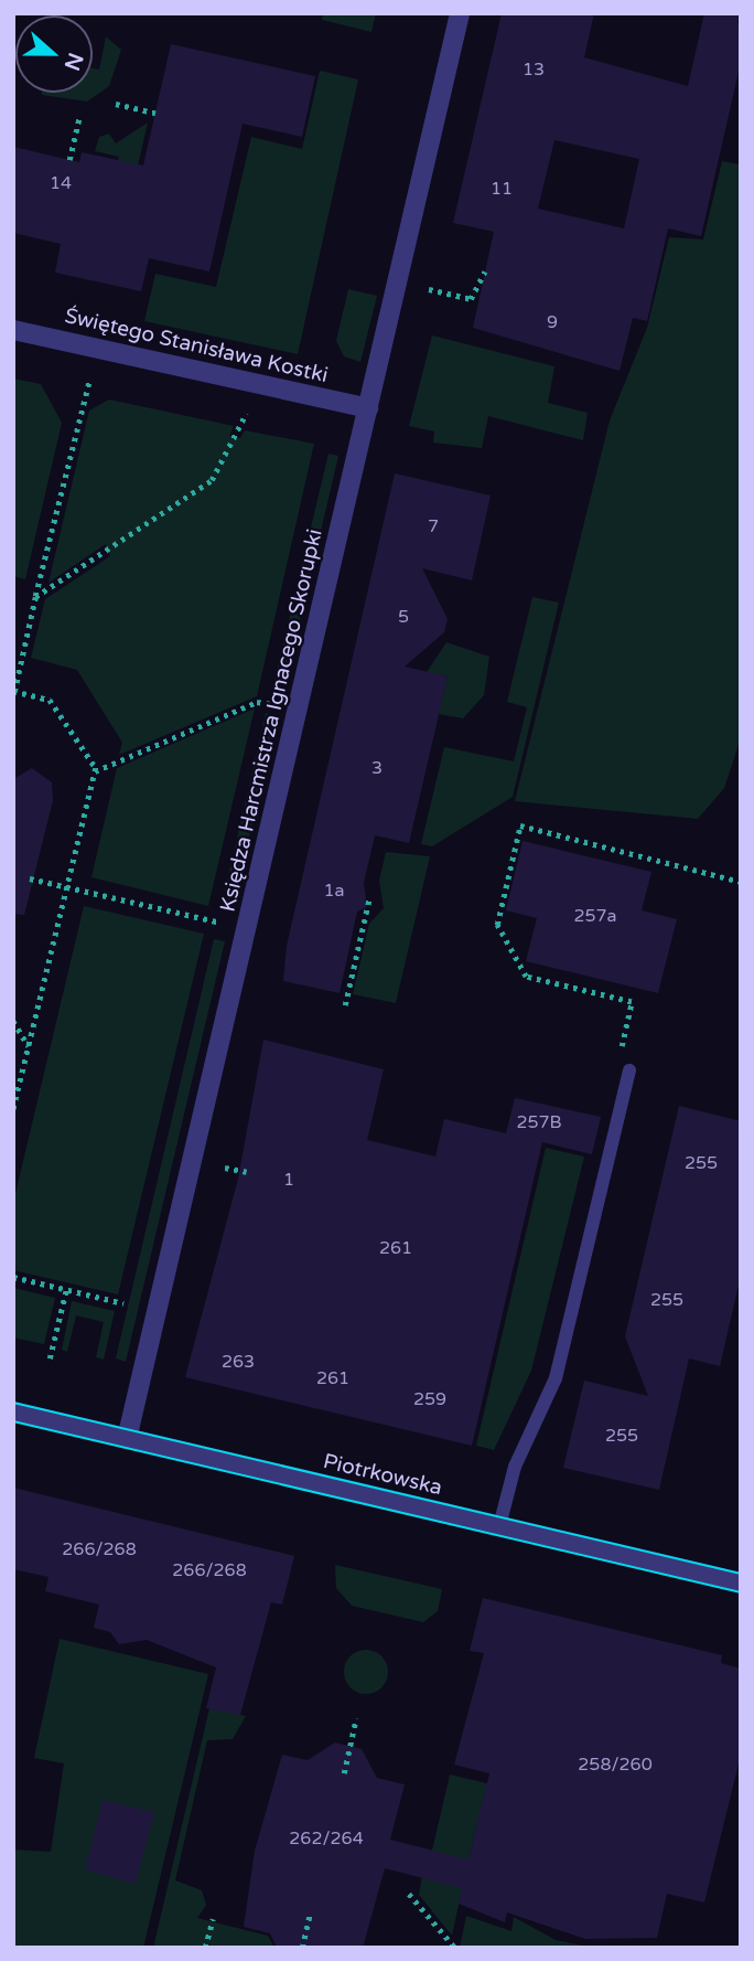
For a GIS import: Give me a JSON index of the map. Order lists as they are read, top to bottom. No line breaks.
{"streets":{"street":["Świętego Stanisława Kostki","Księdza Harcmistrza Ignacego Skorupki","Piotrkowska"]},"crossings":[["Świętego Stanisława Kostki","Księdza Harcmistrza Ignacego Skorupki"],["Księdza Harcmistrza Ignacego Skorupki","Piotrkowska"]],"house_numbers":["13","14","11","9","7","5","3","1a","257a","257B","255","1","261","255","263","261","259","255","266/268","266/268","258/260","262/264"],"north":"right"}
